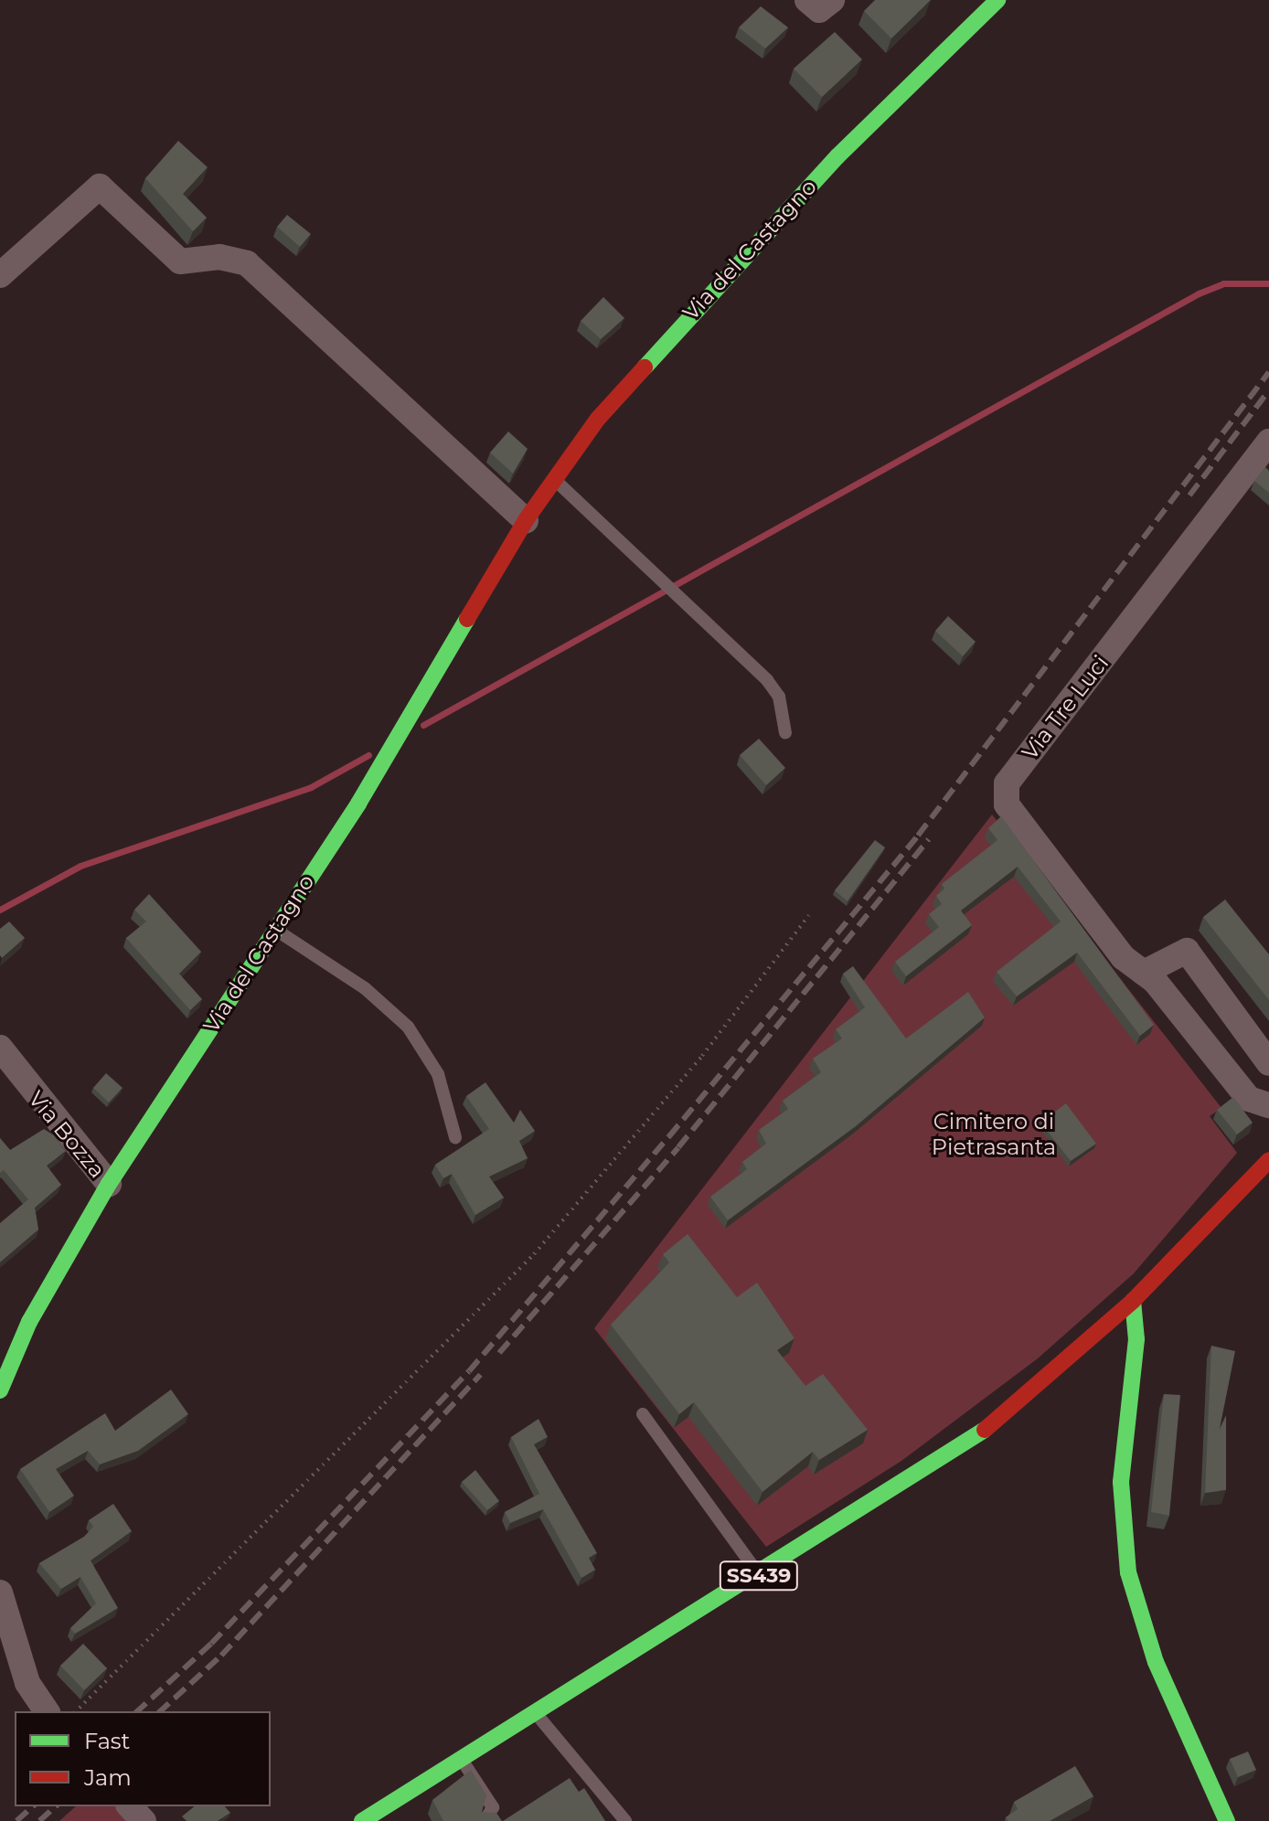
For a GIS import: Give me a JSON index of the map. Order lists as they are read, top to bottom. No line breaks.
{"streets":{"street":["Via del Castagno","Via Tre Luci","Via Bozza","SS439"]},"crossings":[["Via del Castagno","Via Bozza"]],"parks":["Cimitero di Pietrasanta"],"legend":["Fast","Jam"]}
